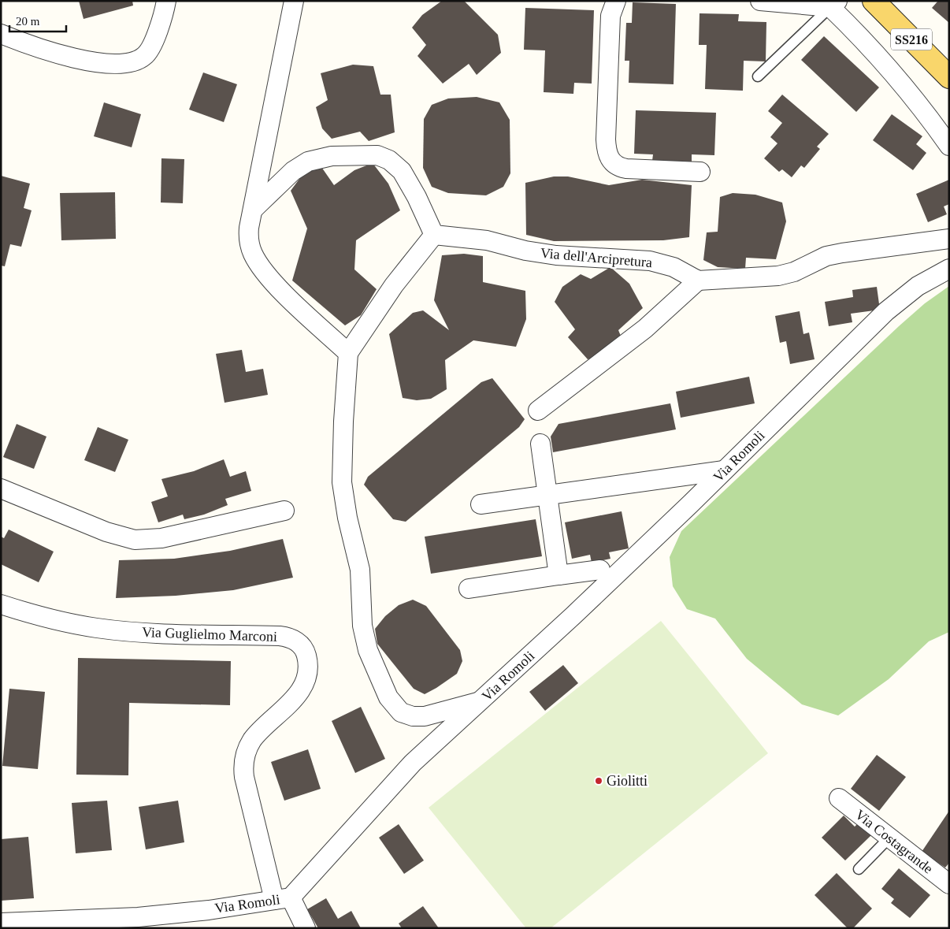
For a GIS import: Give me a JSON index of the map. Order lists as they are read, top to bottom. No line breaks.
{"streets":{"main road":["SS216"],"street":["Via dell'Arcipretura","Via Romoli","Via Guglielmo Marconi","Via Costagrande"]},"crossings":[["Via Romoli","Via Guglielmo Marconi"]],"places":["Giolitti"],"scale_bar":"20 m"}
